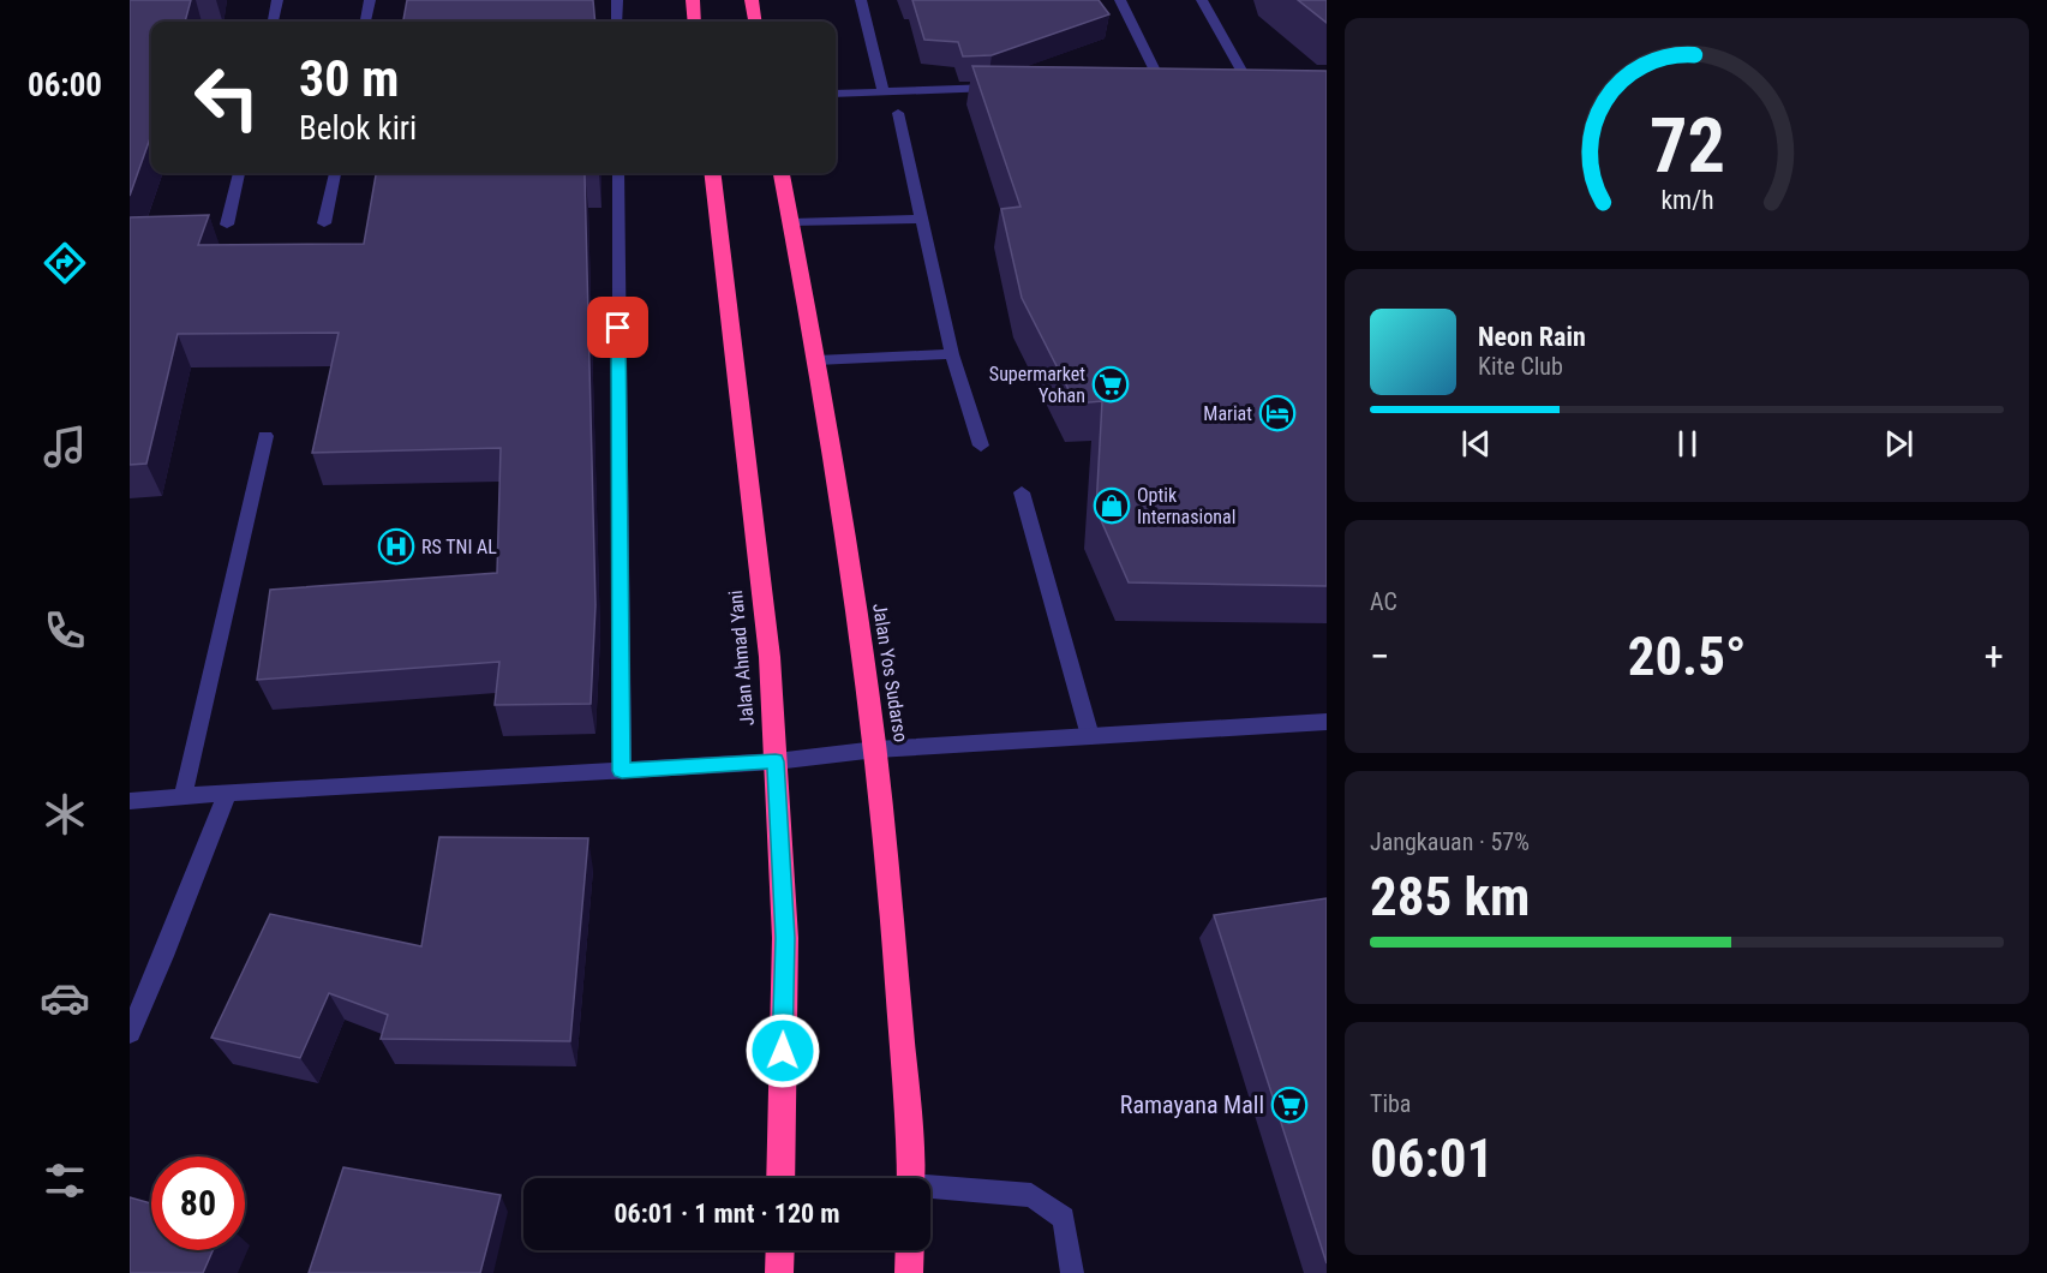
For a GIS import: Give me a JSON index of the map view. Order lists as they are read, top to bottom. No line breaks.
{"streets":{"highway":["Jalan Ahmad Yani","Jalan Yos Sudarso"]},"places":{"supermarket":["Supermarket Yohan","Ramayana Mall"],"hotel":["Mariat"],"shop":["Optik Internasional"],"hospital":["RS TNI AL"]},"page":{"tabs":"06:00","turn":["30 m","Belok kiri"],"song":["Neon Rain","Kite Club"],"tile":["AC",["Jangkauan · 57%","285 km"],["Tiba","06:01"]],"heat":["−","20.5°","+"],"limit":"80","trip":"06:01 · 1 mnt · 120 m","gauge":["72","km/h"]}}
